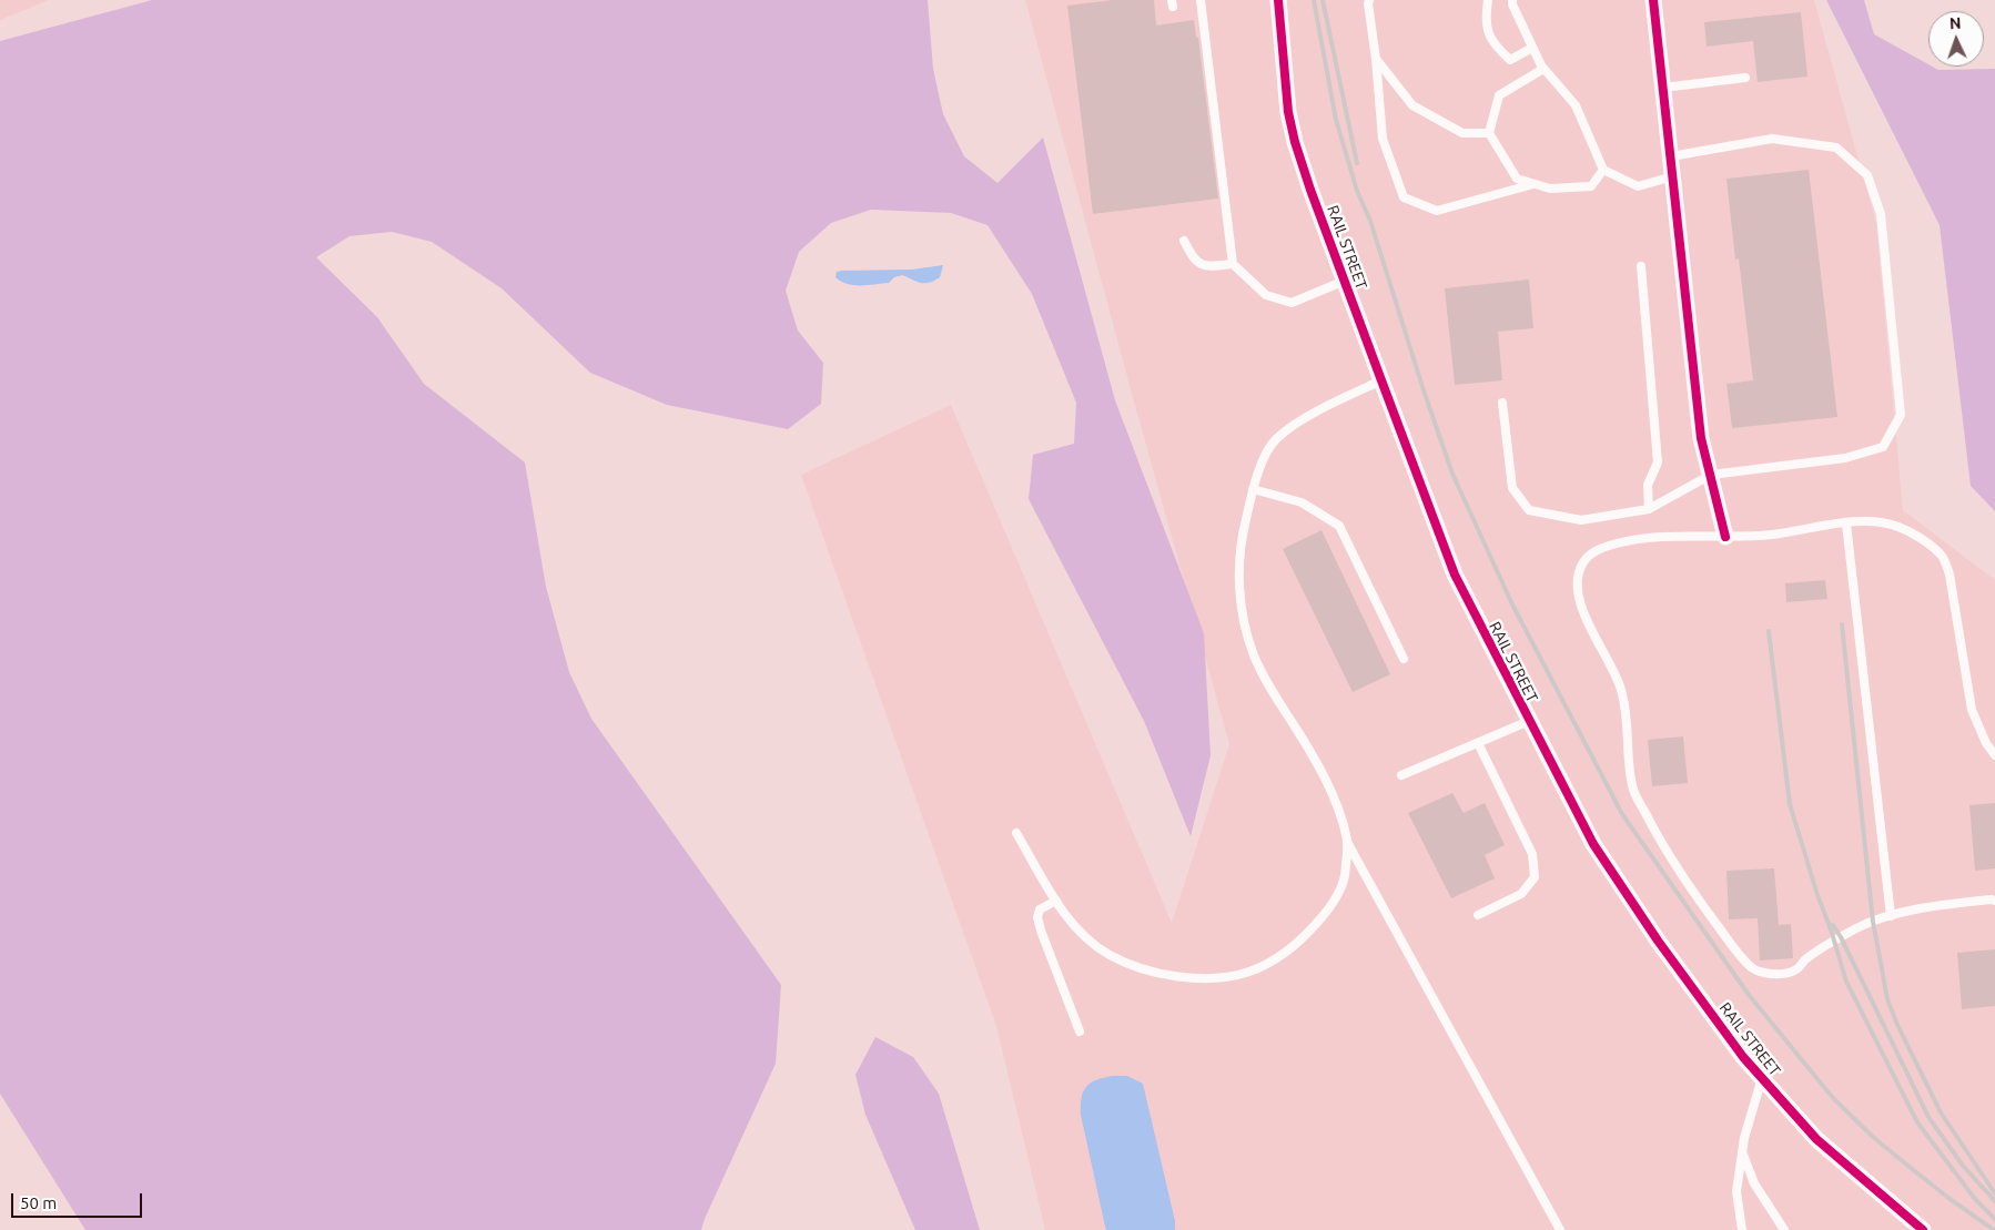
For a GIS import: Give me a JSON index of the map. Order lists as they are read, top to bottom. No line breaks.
{"streets":{"street":["RAIL STREET"]},"scale_bar":"50 m","north":"top"}
